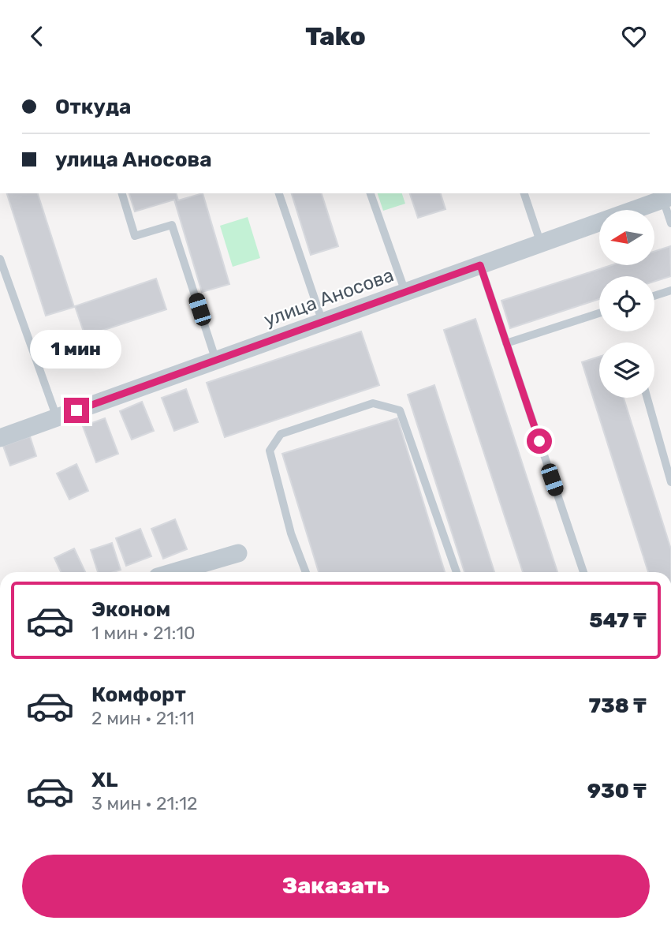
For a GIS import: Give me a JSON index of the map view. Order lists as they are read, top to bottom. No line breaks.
{"streets":{"street":["улица Аносова"]},"north":"left","page":{"header":"Tako","banner":["Откуда","улица Аносова"],"bubble":"1 мин","list":[{"name":"Эконом","note":"1 мин · 21:10","value":"547 ₸"},{"name":"Комфорт","note":"2 мин · 21:11","value":"738 ₸"},{"name":"XL","note":"3 мин · 21:12","value":"930 ₸"}],"buttons":"Заказать"}}
